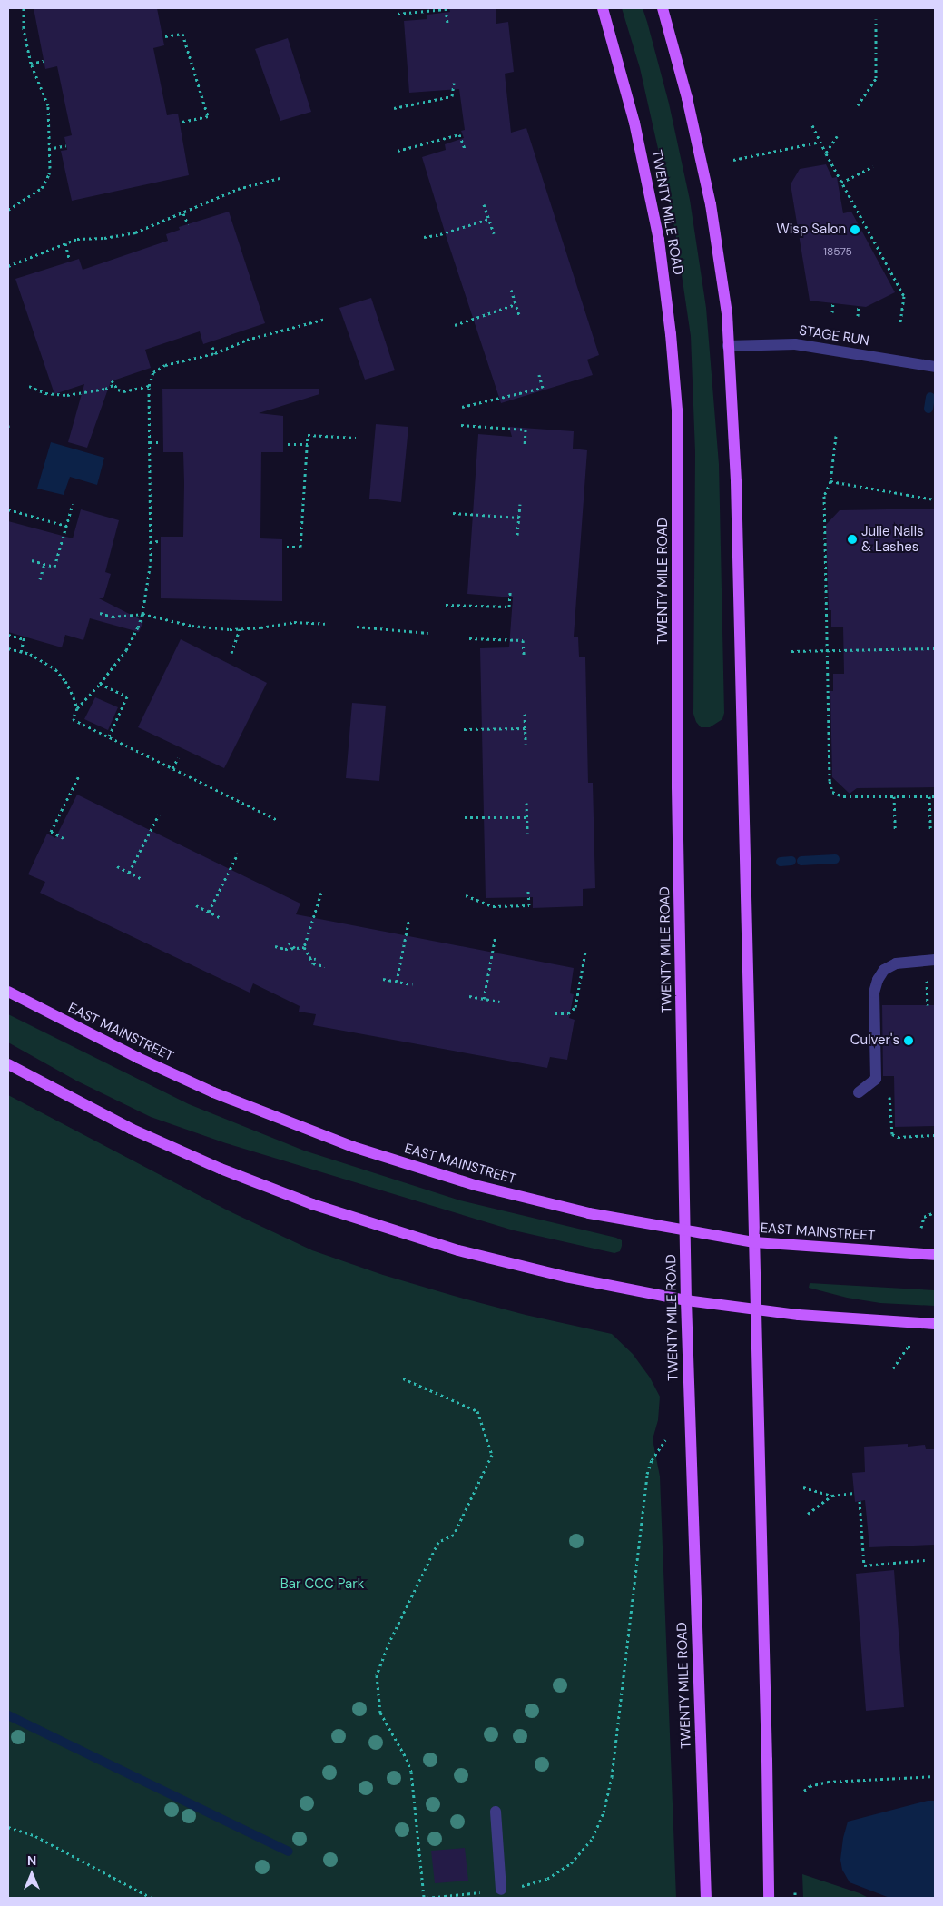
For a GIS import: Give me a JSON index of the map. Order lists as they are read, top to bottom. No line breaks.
{"streets":{"main road":["TWENTY MILE ROAD","EAST MAINSTREET"],"street":["STAGE RUN"]},"crossings":[["TWENTY MILE ROAD","EAST MAINSTREET"]],"parks":["Bar CCC Park"],"places":["Wisp Salon","Julie Nails & Lashes","Culver's"],"house_numbers":["18575"],"north":"top"}
